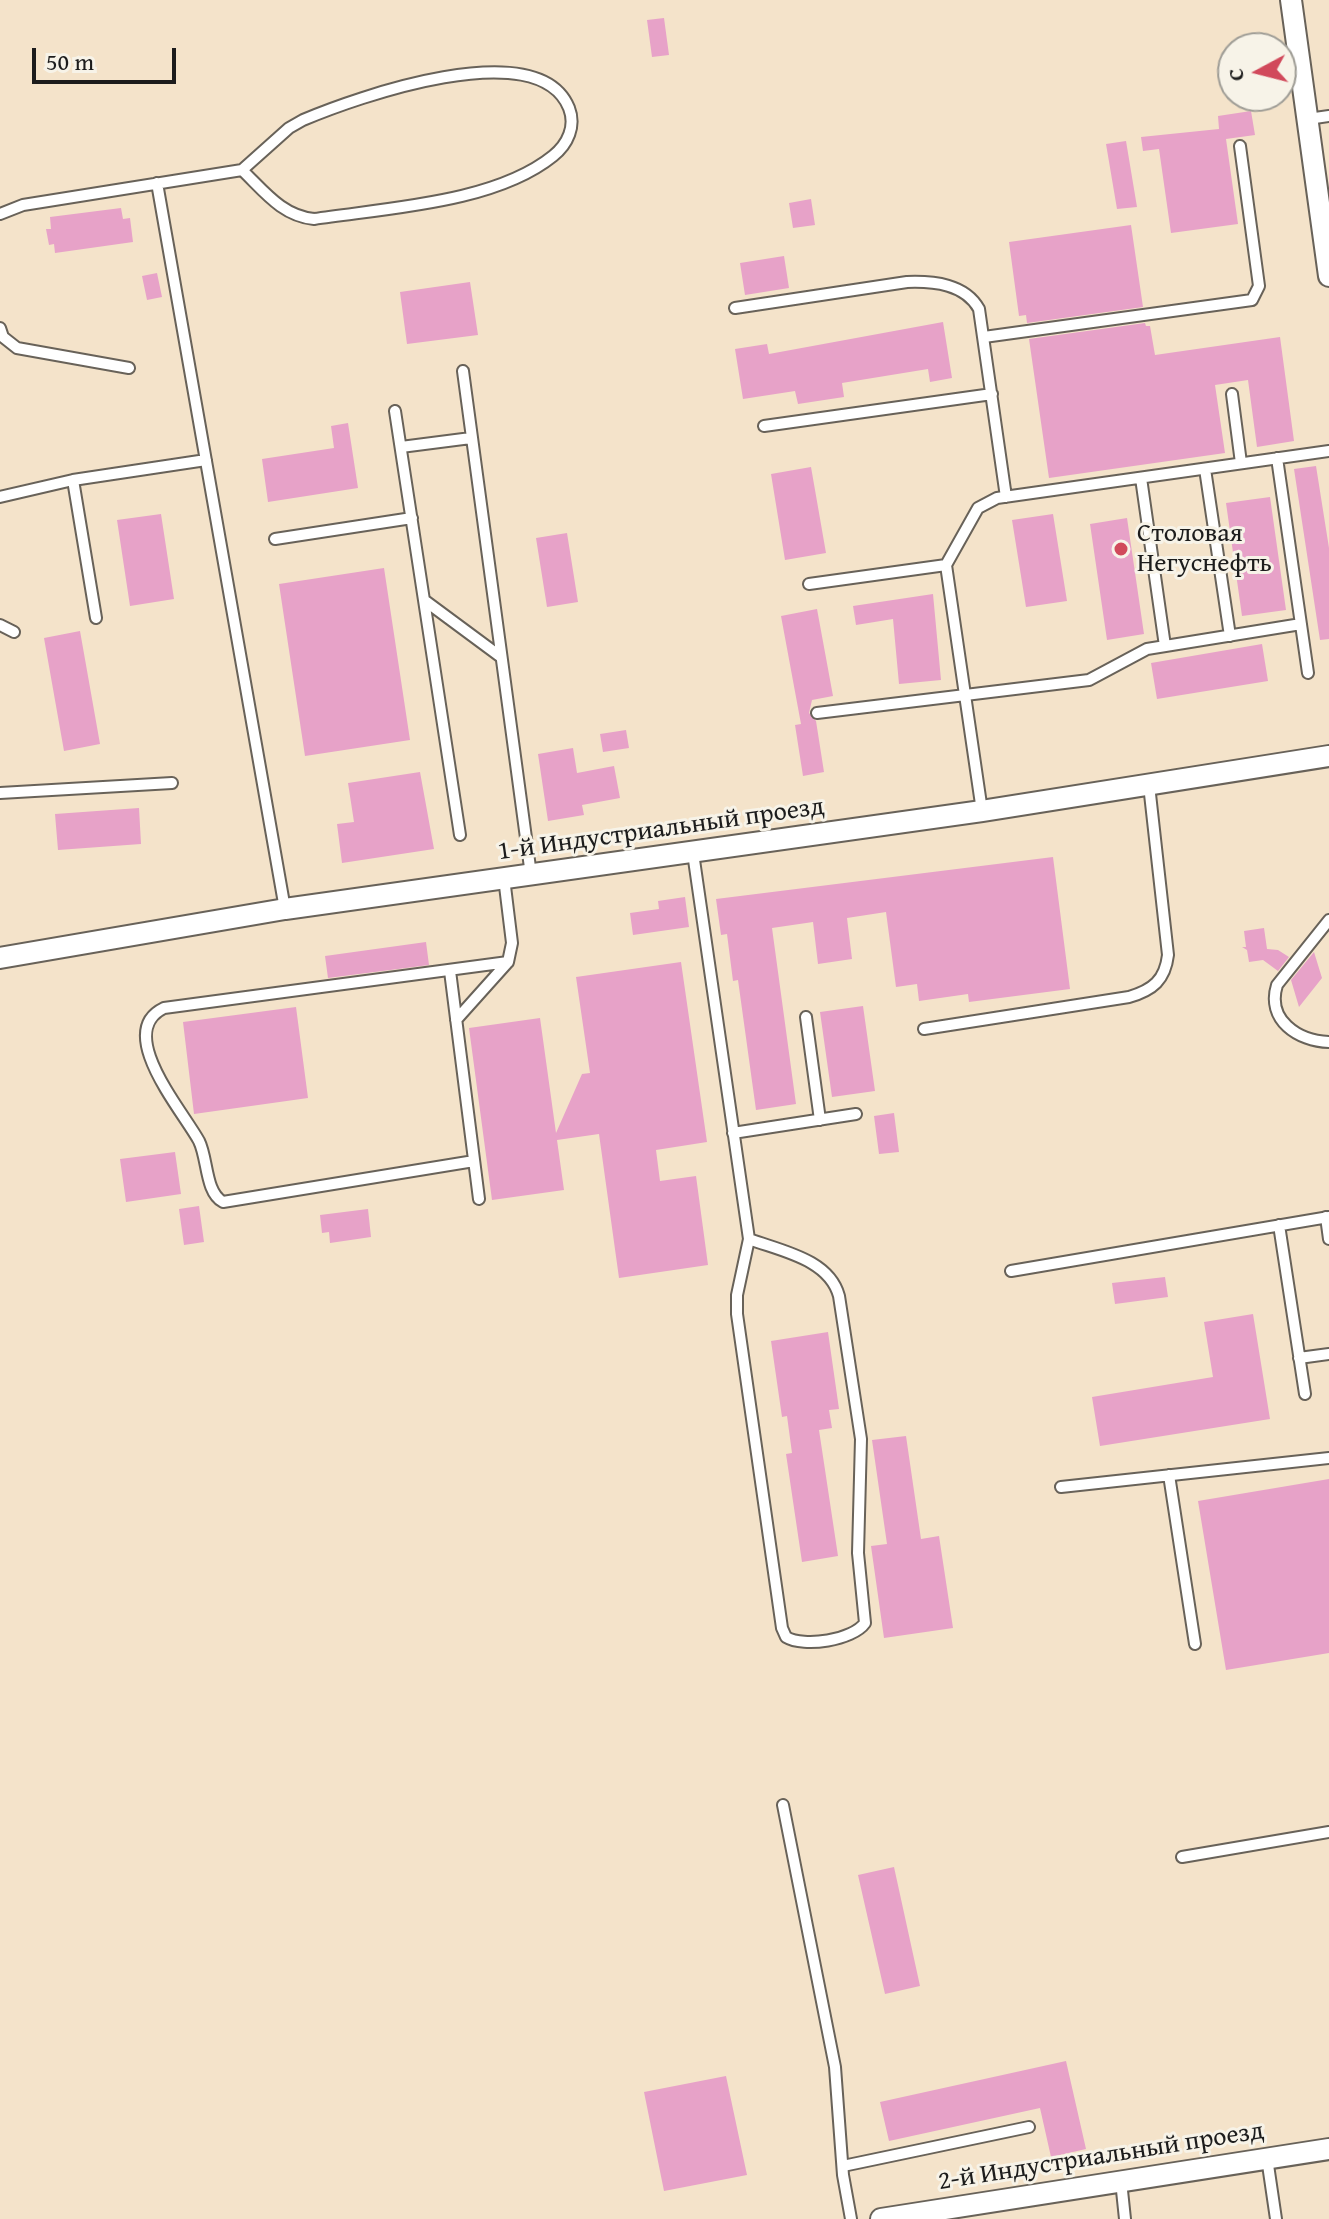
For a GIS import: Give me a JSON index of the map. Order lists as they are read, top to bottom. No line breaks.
{"streets":{"street":["1-й Индустриальный проезд","2-й Индустриальный проезд"]},"places":["Столовая Негуснефть"],"scale_bar":"50 m","north":"left"}
